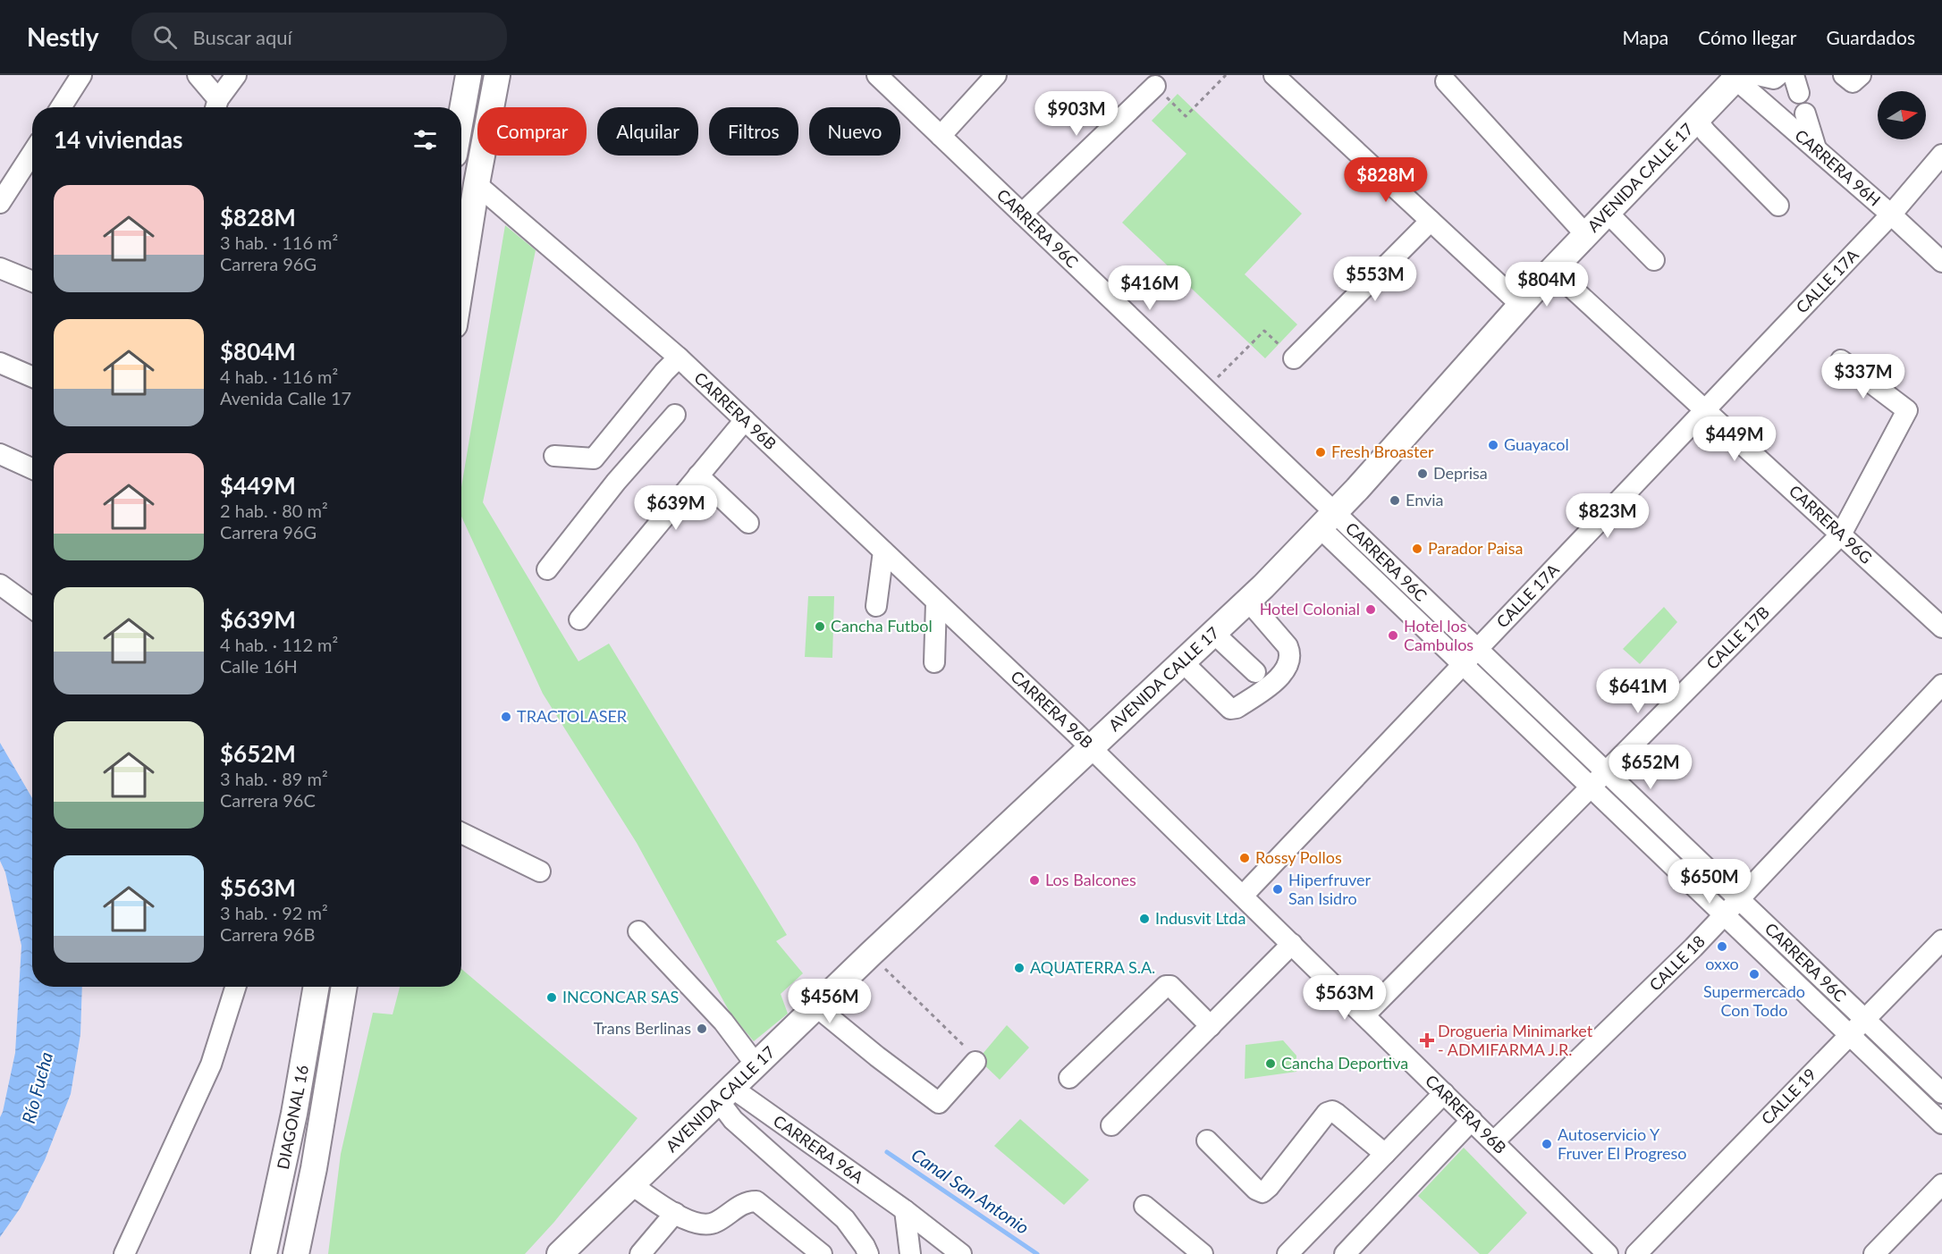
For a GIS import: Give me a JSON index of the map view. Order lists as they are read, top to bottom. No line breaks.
{"streets":{"main road":["AVENIDA CALLE 17","DIAGONAL 16"],"street":["CARRERA 96H","CARRERA 96C","CALLE 17A","CARRERA 96B","CARRERA 96G","CALLE 17B","CALLE 18","CALLE 19","CARRERA 96A"]},"crossings":[["CARRERA 96H","AVENIDA CALLE 17"],["CARRERA 96H","CALLE 17A"],["AVENIDA CALLE 17","CARRERA 96C"],["AVENIDA CALLE 17","CARRERA 96B"],["AVENIDA CALLE 17","CARRERA 96G"],["AVENIDA CALLE 17","CARRERA 96A"],["CARRERA 96C","CALLE 17A"],["CARRERA 96C","CALLE 17B"],["CARRERA 96C","CALLE 18"],["CARRERA 96C","CALLE 19"],["CALLE 17A","CARRERA 96B"],["CALLE 17A","CARRERA 96G"],["CARRERA 96B","CALLE 17B"],["CARRERA 96B","CALLE 18"],["CARRERA 96G","CALLE 17B"]],"water":["Río Fucha","Canal San Antonio"],"places":{"other":["Guayacol","Fresh Broaster","Deprisa","Envia","Parador Paisa","Hotel Colonial","Cancha Futbol","Hotel los Cambulos","TRACTOLASER","Rossy Pollos","Los Balcones","Hiperfruver San Isidro","Indusvit Ltda","oxxo","AQUATERRA S.A.","Supermercado Con Todo","INCONCAR SAS","Trans Berlinas","Cancha Deportiva","Autoservicio Y Fruver El Progreso"],"health":["Drogueria Minimarket - ADMIFARMA J.R."]},"north":"right","page":{"header":"Nestly","search":"Buscar aquí","nav":["Mapa","Cómo llegar","Guardados"],"price":["$903M","$828M","$553M","$804M","$416M","$337M","$449M","$639M","$823M","$641M","$652M","$650M","$563M","$456M"],"chip":["Comprar","Alquilar","Filtros","Nuevo"],"heading":"14 viviendas","list":[{"name":"$828M","note":"3 hab. · 116 m² · Carrera 96G"},{"name":"$804M","note":"4 hab. · 116 m² · Avenida Calle 17"},{"name":"$449M","note":"2 hab. · 80 m² · Carrera 96G"},{"name":"$639M","note":"4 hab. · 112 m² · Calle 16H"},{"name":"$652M","note":"3 hab. · 89 m² · Carrera 96C"},{"name":"$563M","note":"3 hab. · 92 m² · Carrera 96B"}]}}
